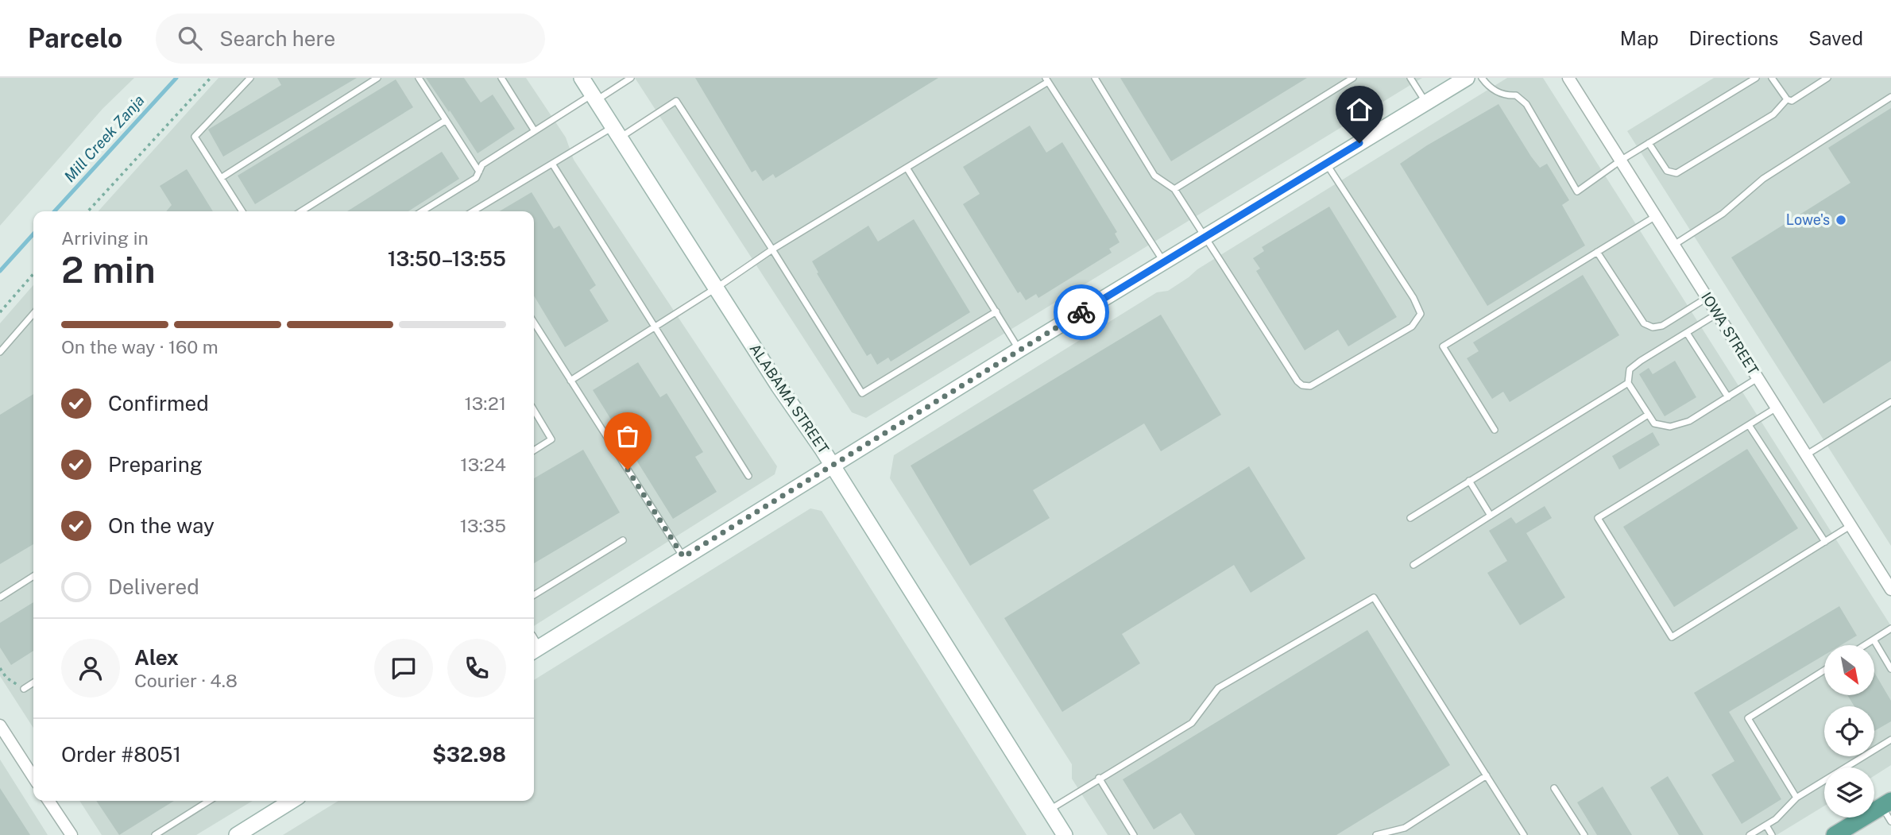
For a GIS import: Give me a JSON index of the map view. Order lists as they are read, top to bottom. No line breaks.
{"streets":{"street":["IOWA STREET","ALABAMA STREET"]},"water":["Mill Creek Zanja"],"places":["Lowe's"],"north":"bottom right","page":{"header":"Parcelo","search":"Search here","nav":["Map","Directions","Saved"],"heading":["2 min","Arriving in","13:50–13:55"],"panel":["Alex","Courier · 4.8","Order #8051","$32.98"],"bar":"On the way · 160 m","list":[["Confirmed","13:21"],["Preparing","13:24"],["On the way","13:35"],"Delivered"]}}
